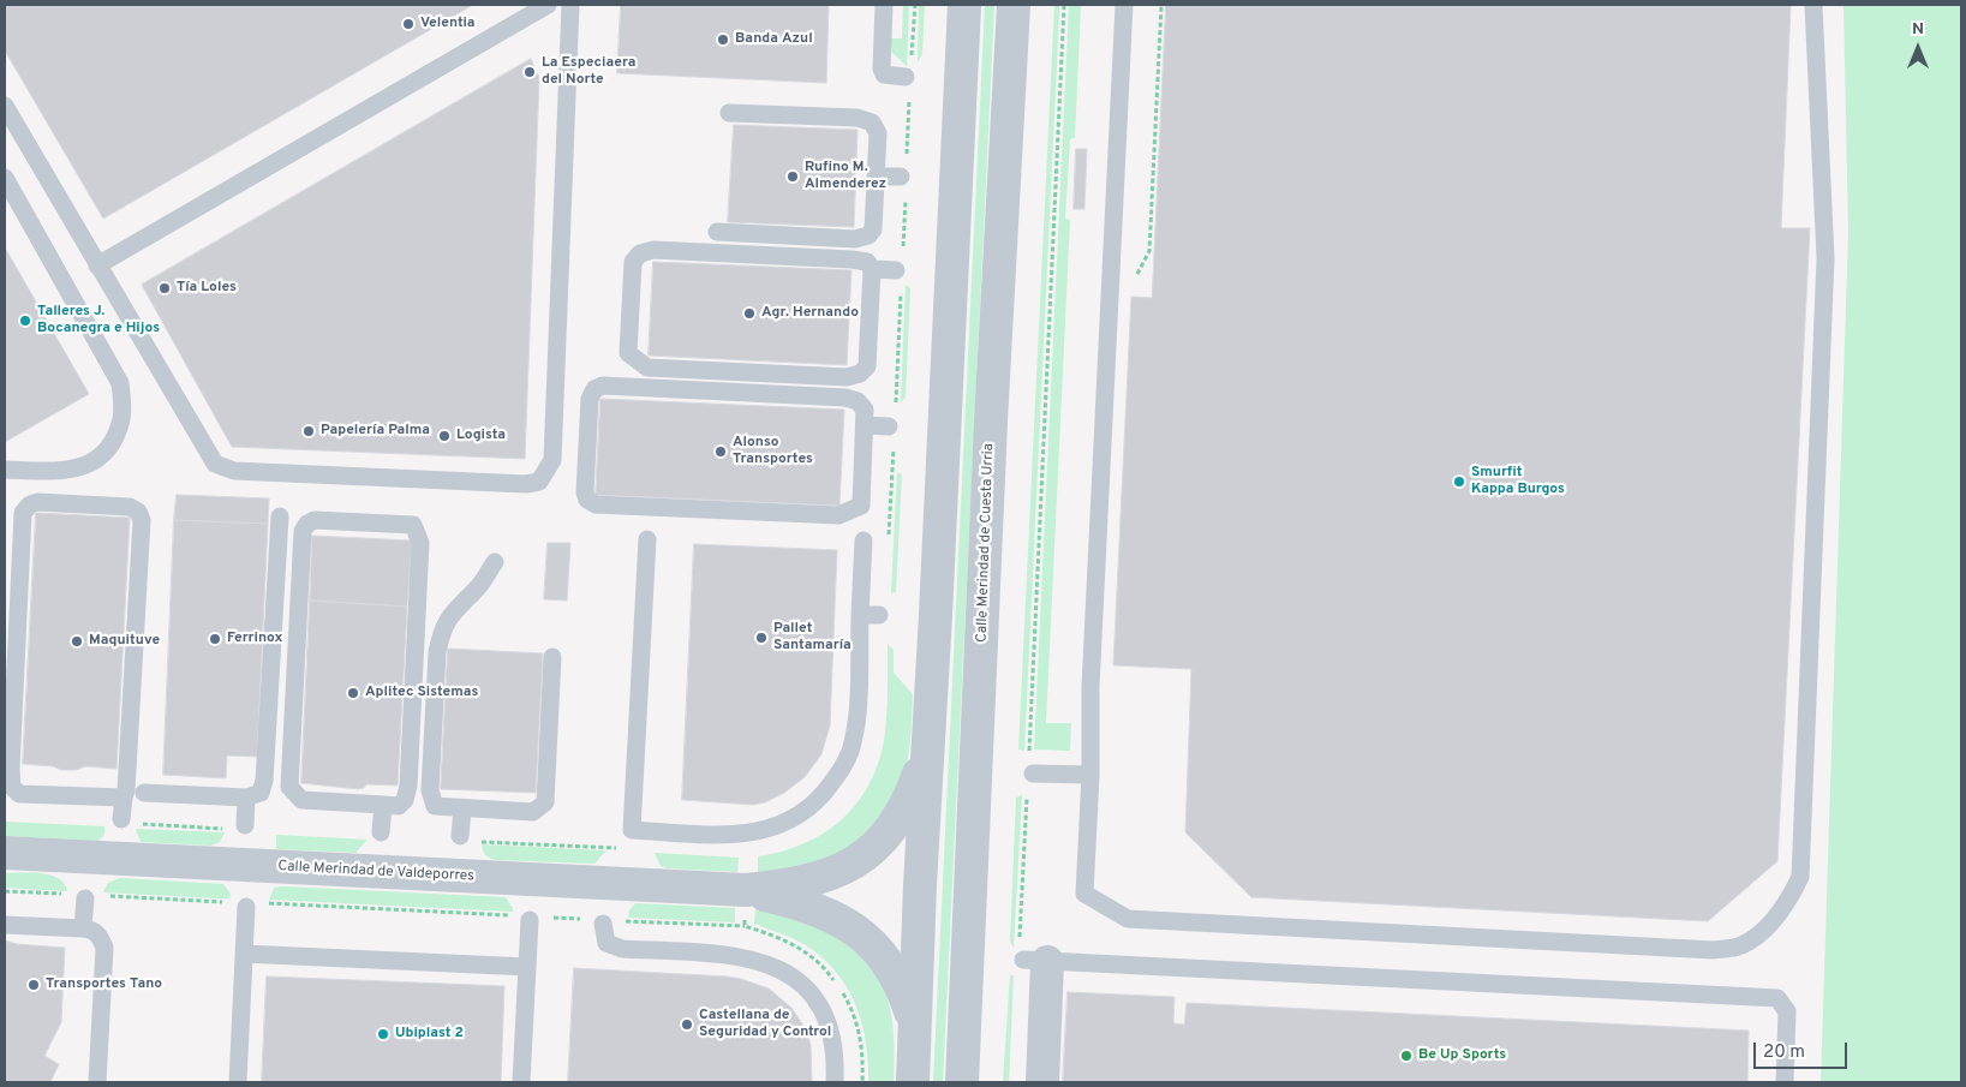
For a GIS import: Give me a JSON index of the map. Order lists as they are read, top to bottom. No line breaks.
{"streets":{"street":["Calle Merindad de Cuesta Urria","Calle Merindad de Valdeporres"]},"places":["Velentia","Banda Azul","La Especiaera del Norte","Rufino M. Almenderez","Tía Loles","Agr. Hernando","Talleres J. Bocanegra e Hijos","Papelería Palma","Logista","Alonso Transportes","Smurfit Kappa Burgos","Pallet Santamaría","Ferrinox","Maquituve","Aplitec Sistemas","Transportes Tano","Castellana de Seguridad y Control","Ubiplast 2","Be Up Sports"],"scale_bar":"20 m","north":"top"}
